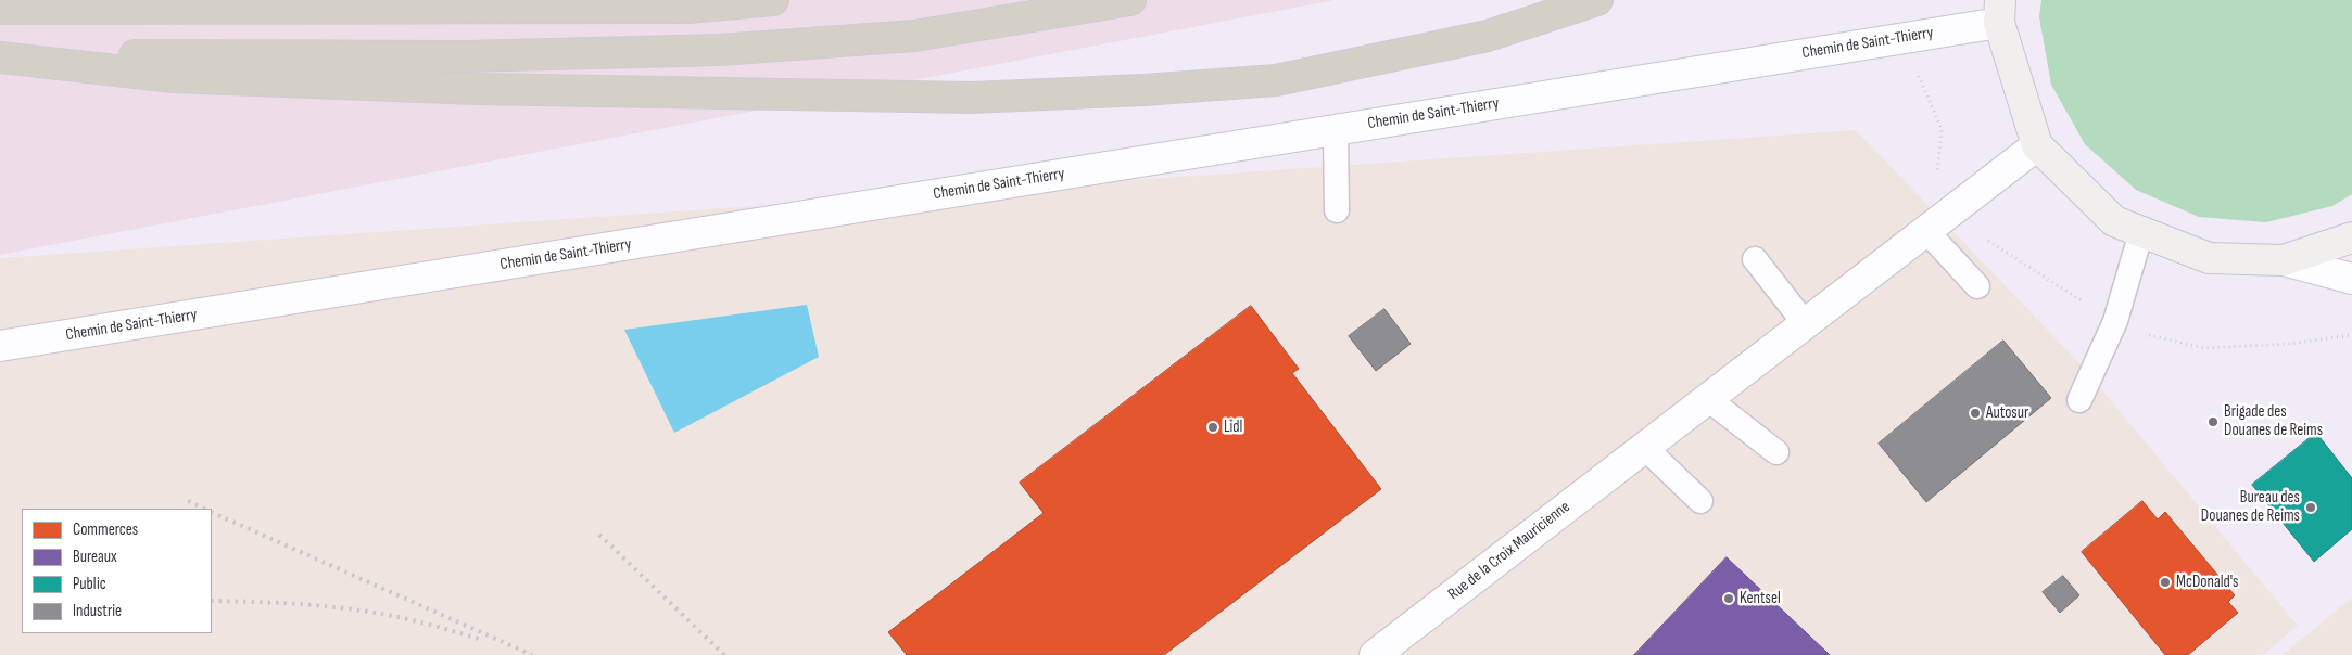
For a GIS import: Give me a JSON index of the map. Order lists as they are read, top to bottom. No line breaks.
{"streets":{"street":["Chemin de Saint-Thierry","Rue de la Croix Mauricienne"]},"places":["Autosur","Brigade des Douanes de Reims","Lidl","Bureau des Douanes de Reims","McDonald's","Kentsel"],"legend":["Commerces","Bureaux","Public","Industrie"]}
